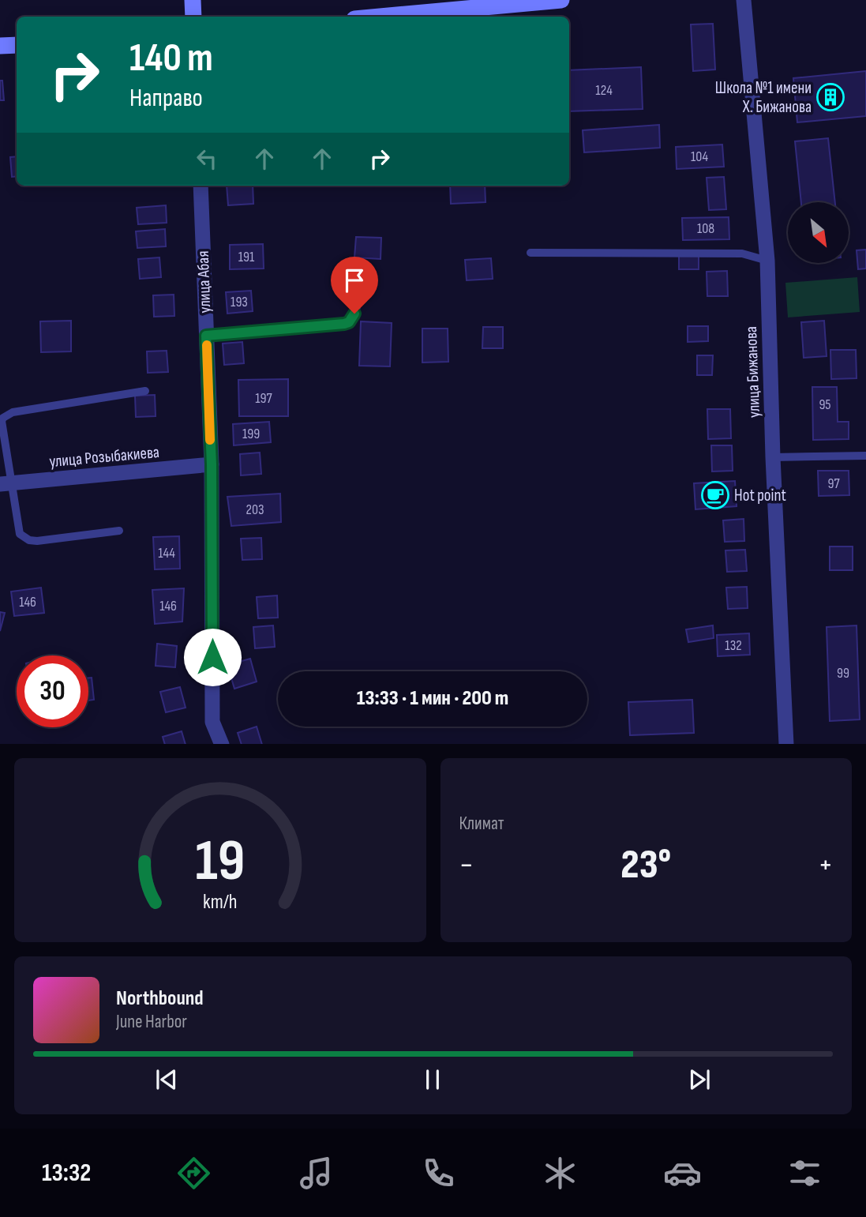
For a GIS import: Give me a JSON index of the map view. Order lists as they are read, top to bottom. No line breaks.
{"streets":{"street":["улица Абая","улица Бижанова","улица Розыбакиева"]},"crossings":[["улица Абая","улица Розыбакиева"]],"places":{"building":["Школа №1 имени Х. Бижанова"],"cafe":["Hot point"]},"house_numbers":["124","104","108","191","193","197","95","199","97","203","144","146","146","132","99"],"north":"bottom right","page":{"turn":["140 m","Направо"],"limit":"30","trip":"13:33 · 1 мин · 200 m","tile":"Климат","heat":["−","23°","+"],"song":["Northbound","June Harbor"],"tabs":"13:32","gauge":["19","km/h"]}}
